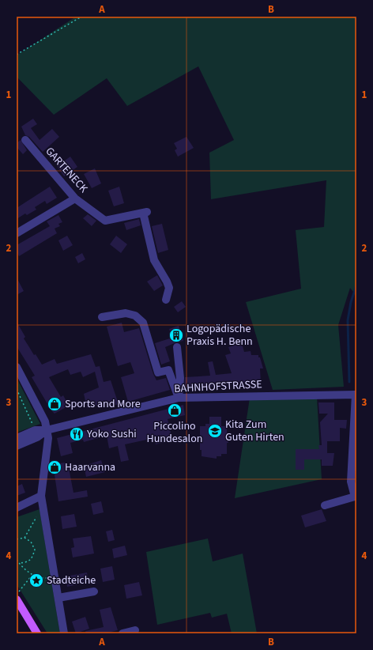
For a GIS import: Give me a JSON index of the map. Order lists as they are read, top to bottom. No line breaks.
{"streets":{"street":["GARTENECK","BAHNHOFSTRASSE"]},"places":{"building":["Logopädische Praxis H. Benn"],"shop":["Sports and More","Piccolino Hundesalon","Haarvanna"],"school or university":["Kita Zum Guten Hirten"],"restaurant":["Yoko Sushi"],"place":["Stadteiche"]},"grid":{"columns":["A","B"],"rows":["1","2","3","4"]}}
